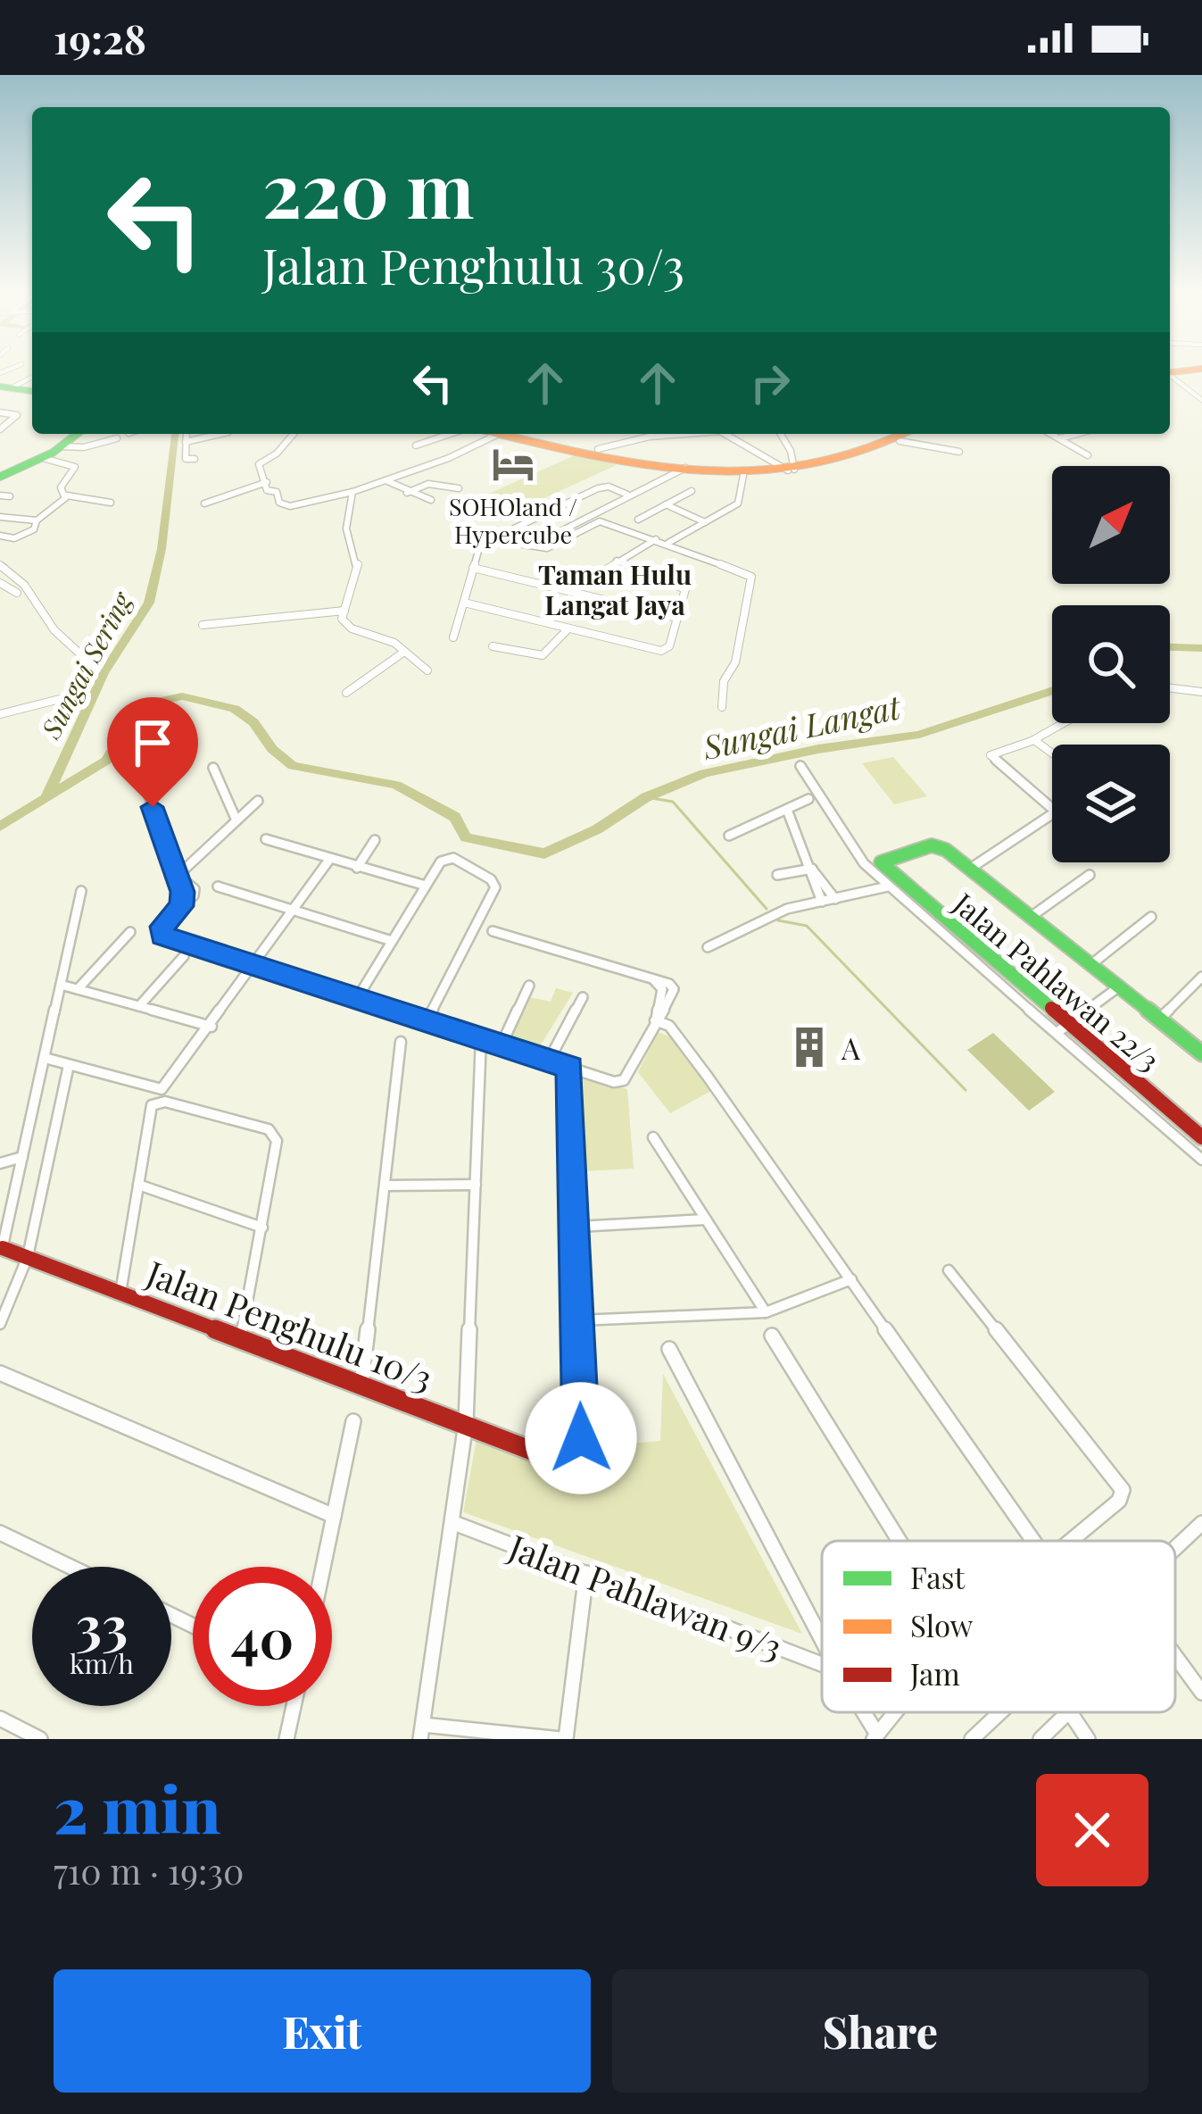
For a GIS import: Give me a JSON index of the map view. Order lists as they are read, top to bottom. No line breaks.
{"streets":{"street":["Jalan Pahlawan 22/3","Jalan Penghulu 10/3","Jalan Pahlawan 9/3"]},"districts":["Taman Hulu Langat Jaya"],"water":["Sungai Sering","Sungai Langat"],"places":{"hotel":["SOHOland / Hypercube"],"building":["A"]},"legend":["Fast","Slow","Jam"],"north":"top right","page":{"status":"19:28","turn":["220 m","Jalan Penghulu 30/3"],"speed":"33 km/h","limit":"40","heading":["2 min","710 m · 19:30"],"buttons":["Exit","Share"]}}
